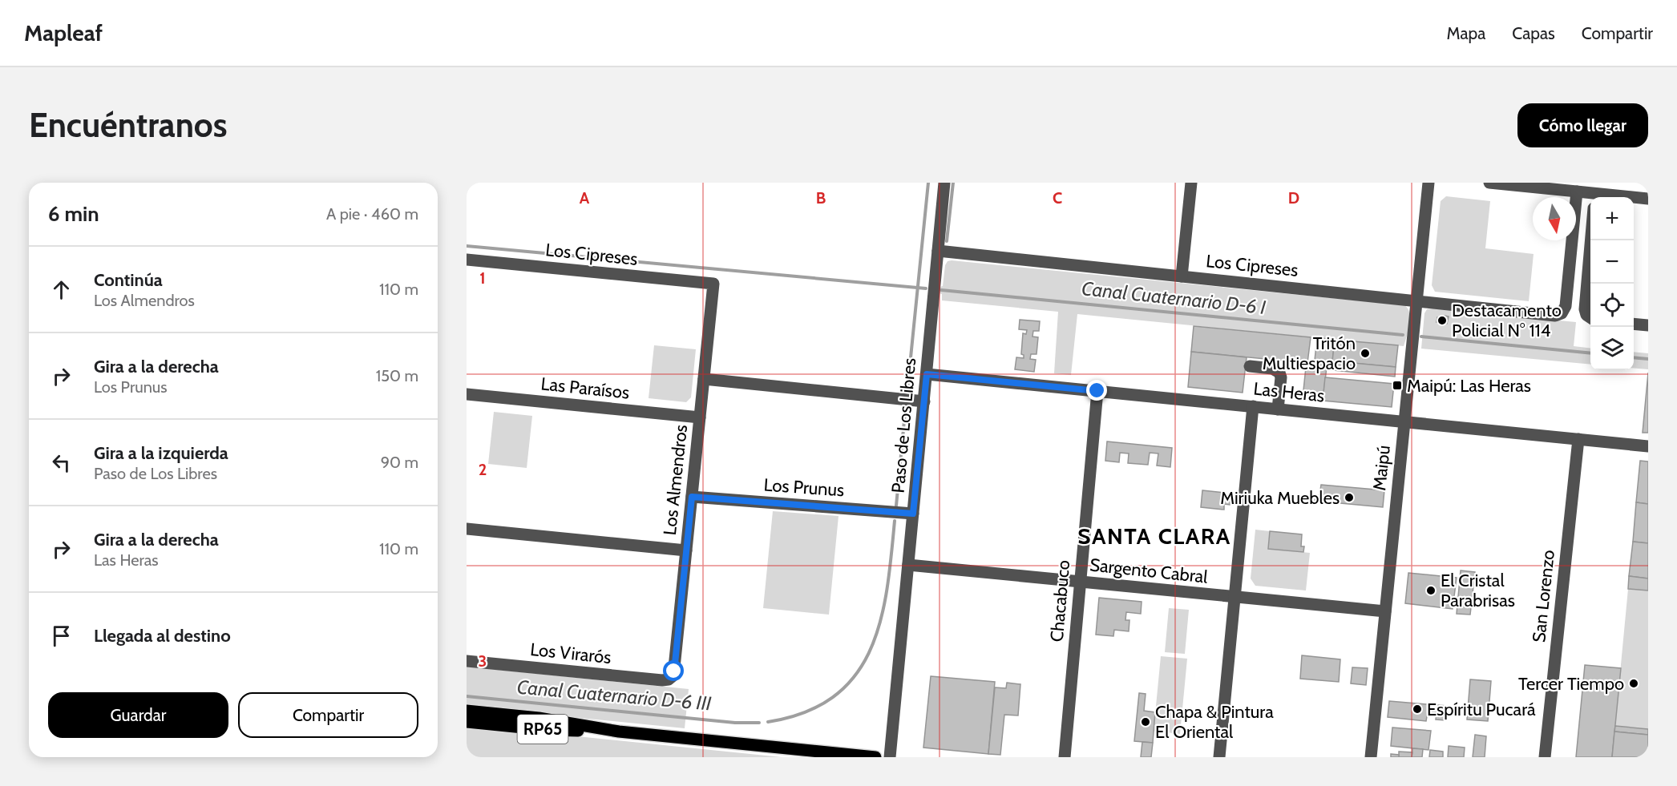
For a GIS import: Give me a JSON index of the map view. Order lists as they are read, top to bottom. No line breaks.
{"streets":{"main road":["RP65"],"street":["Los Cipreses","Las Paraísos","Las Heras","Paso de Los Libres","Maipú","Los Almendros","Los Prunus","Sargento Cabral","San Lorenzo","Chacabuco","Los Virarós"]},"crossings":[["Los Cipreses","Paso de Los Libres"],["Los Cipreses","Maipú"],["Los Cipreses","Los Almendros"],["Las Paraísos","Los Almendros"],["Las Heras","Paso de Los Libres"],["Las Heras","Maipú"],["Las Heras","San Lorenzo"],["Las Heras","Chacabuco"],["Paso de Los Libres","Los Prunus"],["Paso de Los Libres","Sargento Cabral"],["Maipú","Sargento Cabral"],["Los Almendros","Los Prunus"],["Los Almendros","Los Virarós"],["Sargento Cabral","Chacabuco"]],"districts":["SANTA CLARA"],"water":["Canal Cuaternario D-6 I","Canal Cuaternario D-6 III"],"places":{"other":["Destacamento Policial N° 114","Tritón Multiespacio","Miriuka Muebles","El Cristal Parabrisas","Tercer Tiempo","Espíritu Pucará","Chapa & Pintura El Oriental"],"transit":["Maipú: Las Heras"]},"north":"bottom","page":{"header":"Mapleaf","nav":["Mapa","Capas","Compartir"],"buttons":["Cómo llegar",["Guardar","Compartir"]],"title":"Encuéntranos","heading":["6 min","A pie · 460 m"],"map_buttons":["+","−"],"list":[["Continúa","Los Almendros","110 m"],["Gira a la derecha","Los Prunus","150 m"],["Gira a la izquierda","Paso de Los Libres","90 m"],["Gira a la derecha","Las Heras","110 m"],"Llegada al destino"]},"grid":{"columns":["A","B","C","D"],"rows":["1","2","3"]}}
